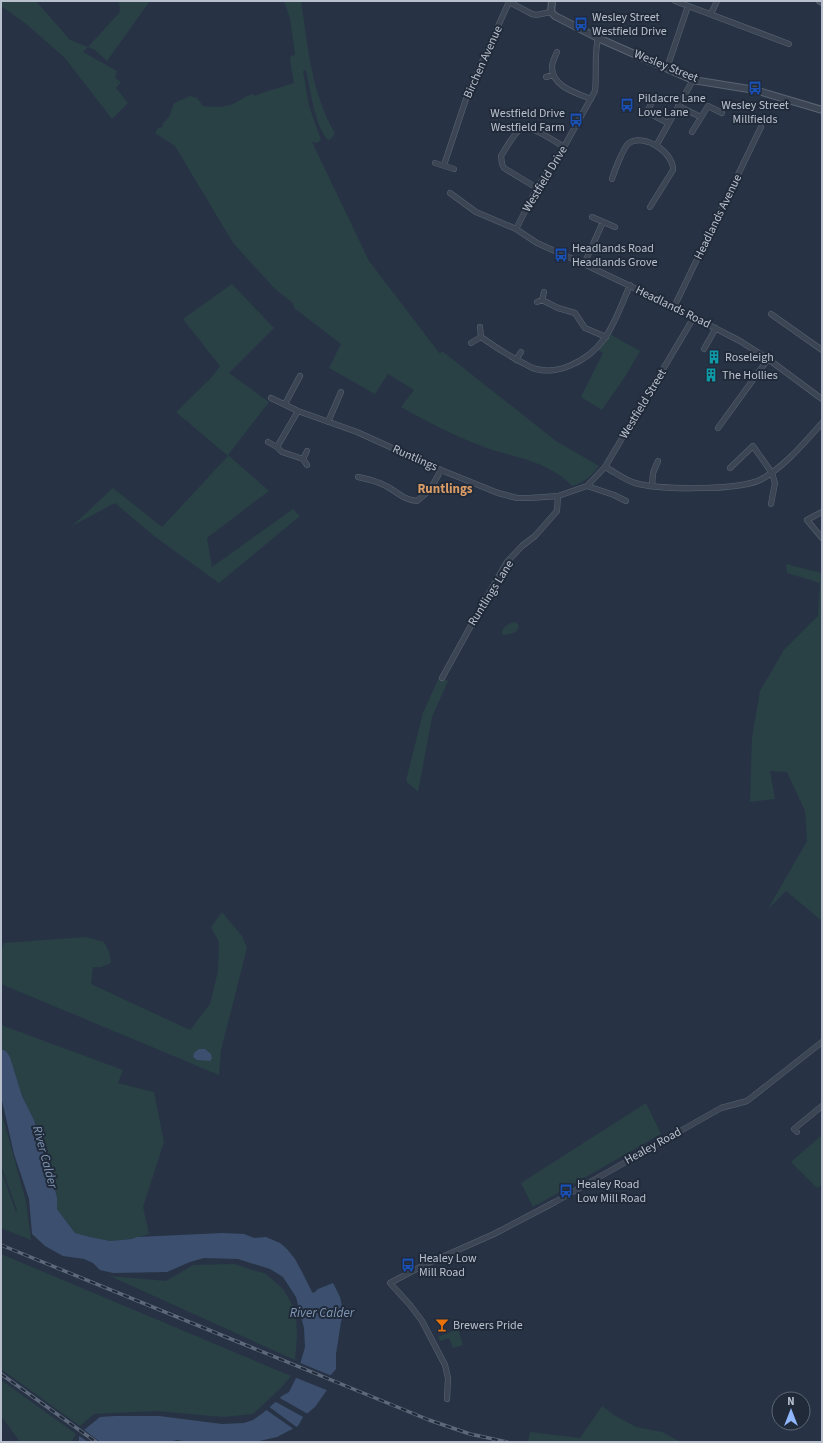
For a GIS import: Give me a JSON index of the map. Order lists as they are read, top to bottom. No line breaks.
{"streets":{"street":["Birchen Avenue","Wesley Street","Westfield Drive","Headlands Avenue","Headlands Road","Westfield Street","Runtlings","Runtlings Lane","Healey Road"]},"crossings":[["Birchen Avenue","Wesley Street"],["Wesley Street","Westfield Drive"],["Westfield Drive","Headlands Road"],["Headlands Avenue","Headlands Road"],["Headlands Road","Westfield Street"],["Westfield Street","Runtlings"],["Runtlings","Runtlings Lane"]],"districts":["Runtlings"],"water":["River Calder"],"places":{"bus stop":["Wesley Street Westfield Drive","Wesley Street Millfields","Pildacre Lane Love Lane","Westfield Drive Westfield Farm","Headlands Road Headlands Grove","Healey Road Low Mill Road","Healey Low Mill Road"],"building":["Roseleigh","The Hollies"],"bar":["Brewers Pride"]},"north":"top"}
